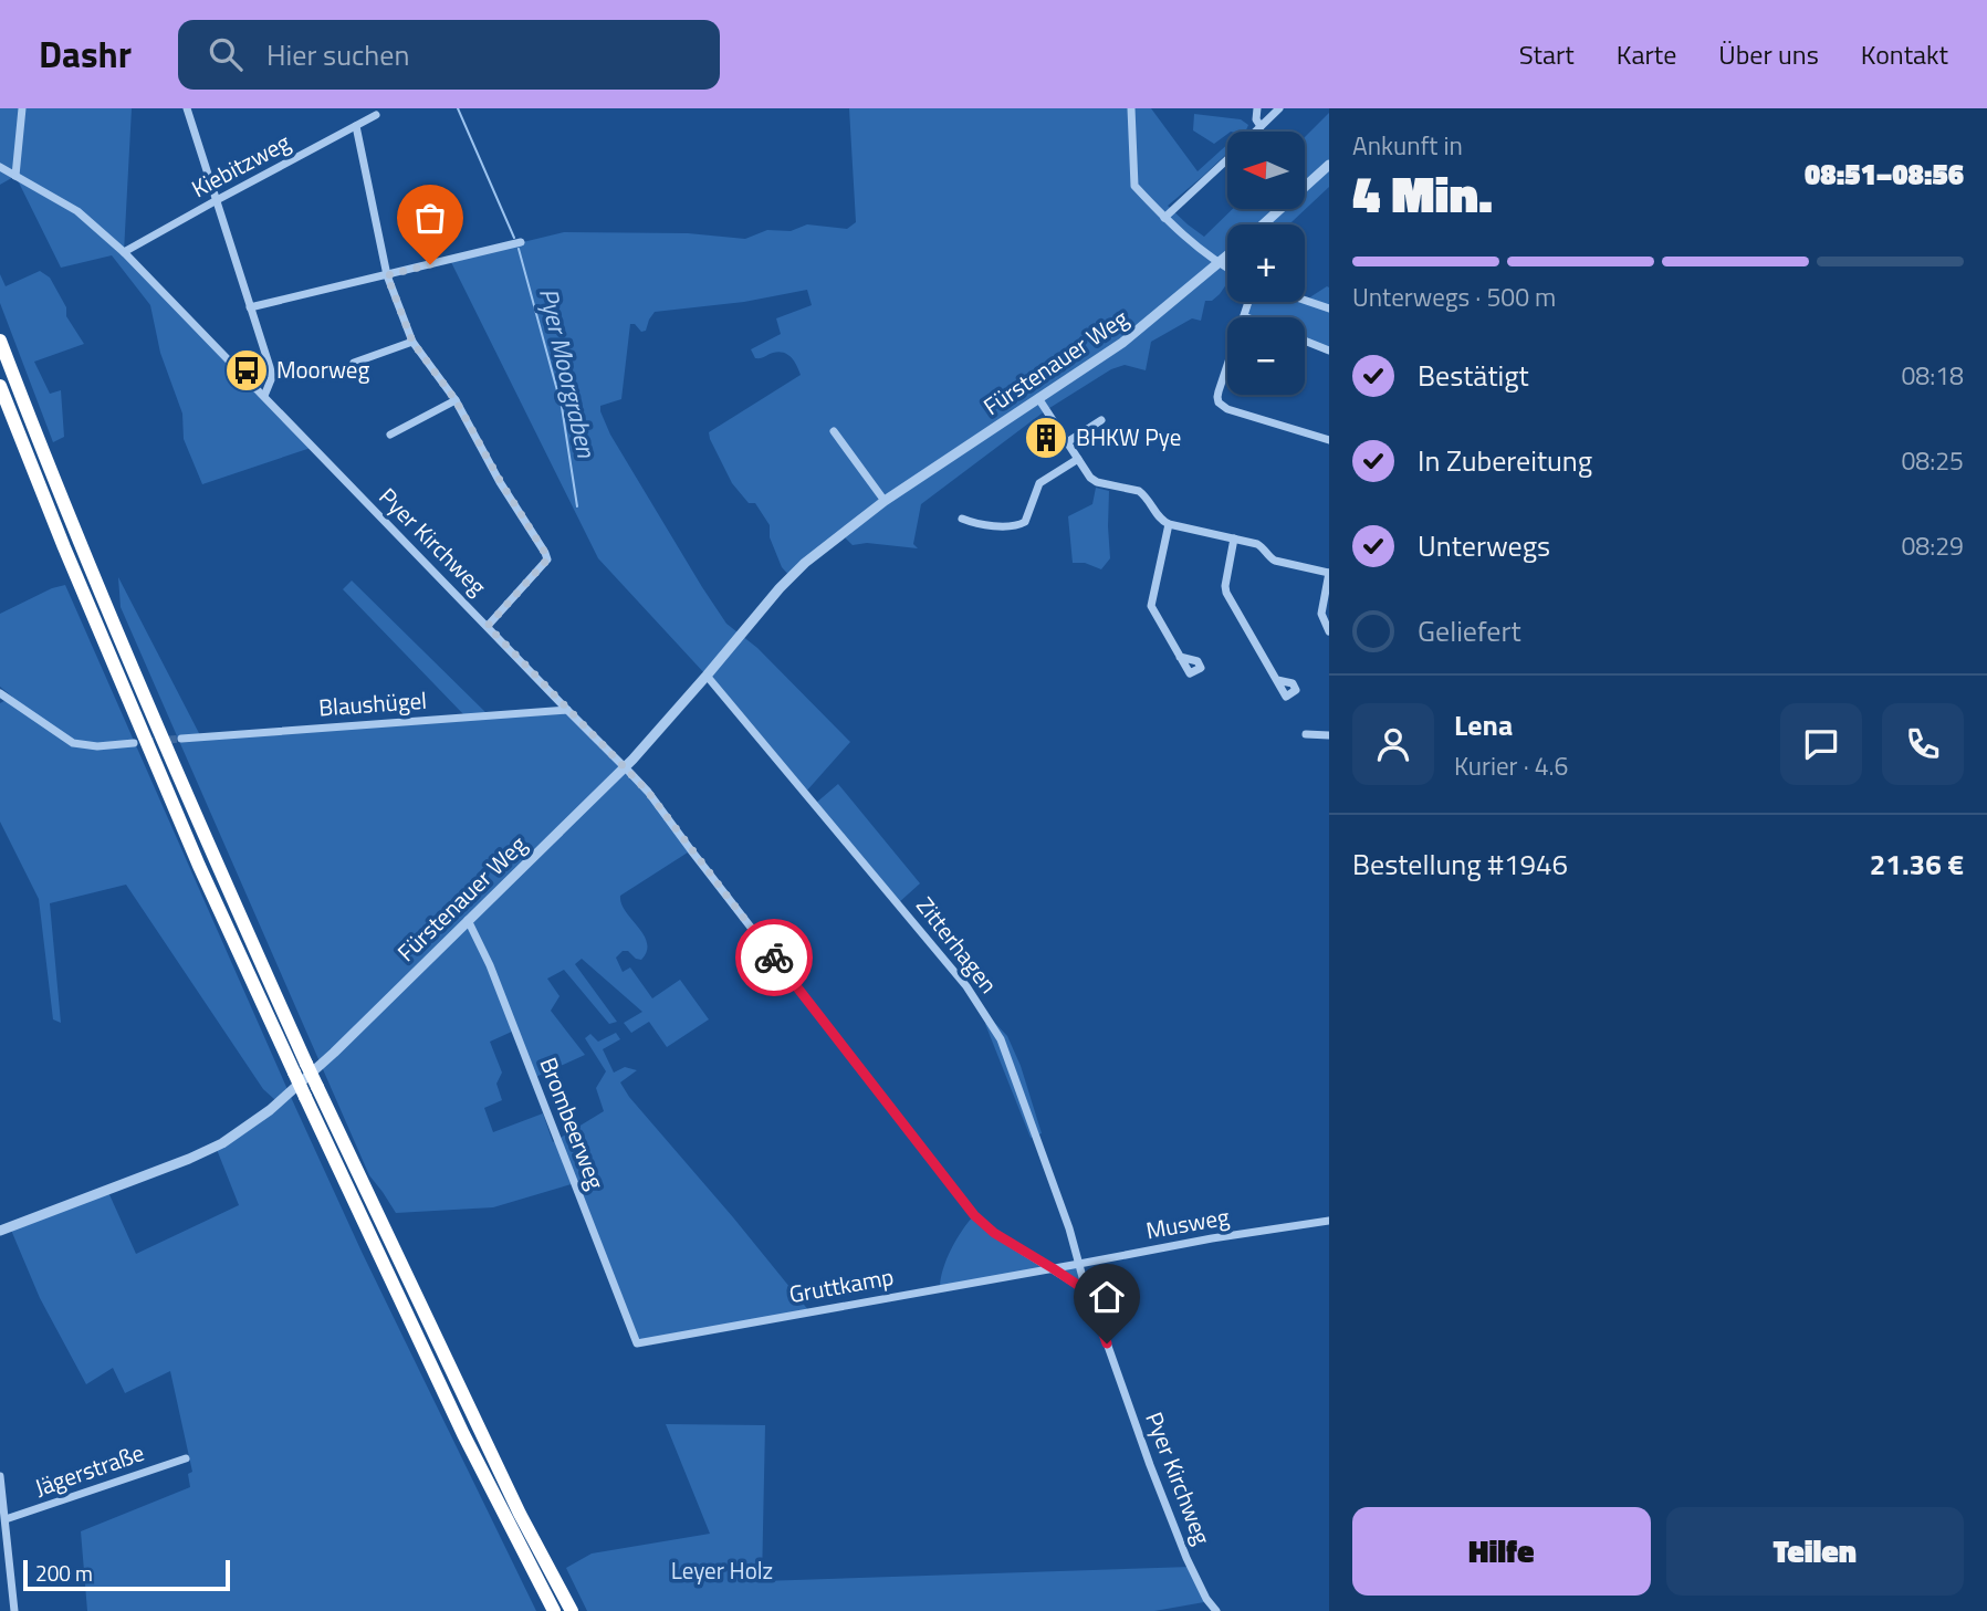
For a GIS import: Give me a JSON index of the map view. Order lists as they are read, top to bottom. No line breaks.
{"streets":{"street":["Kiebitzweg","Fürstenauer Weg","Pyer Kirchweg","Blaushügel","Zitterhagen","Brombeerweg","Musweg","Gruttkamp","Jägerstraße"]},"crossings":[["Kiebitzweg","Pyer Kirchweg"],["Fürstenauer Weg","Pyer Kirchweg"],["Fürstenauer Weg","Zitterhagen"],["Fürstenauer Weg","Brombeerweg"],["Pyer Kirchweg","Blaushügel"],["Pyer Kirchweg","Zitterhagen"],["Pyer Kirchweg","Musweg"],["Pyer Kirchweg","Gruttkamp"],["Zitterhagen","Musweg"],["Brombeerweg","Gruttkamp"],["Musweg","Gruttkamp"]],"water":["Pyer Moorgraben"],"parks":["Leyer Holz"],"places":{"bus stop":["Moorweg"],"building":["BHKW Pye"]},"scale_bar":"200 m","north":"left","page":{"header":"Dashr","search":"Hier suchen","nav":["Start","Karte","Über uns","Kontakt"],"heading":["4 Min.","Ankunft in","08:51–08:56"],"panel":["Lena","Kurier · 4.6","Bestellung #1946","21.36 €"],"map_buttons":["+","−"],"bar":"Unterwegs · 500 m","list":[["Bestätigt","08:18"],["In Zubereitung","08:25"],["Unterwegs","08:29"],"Geliefert"],"buttons":["Hilfe","Teilen"],"scale":"200 m"}}
